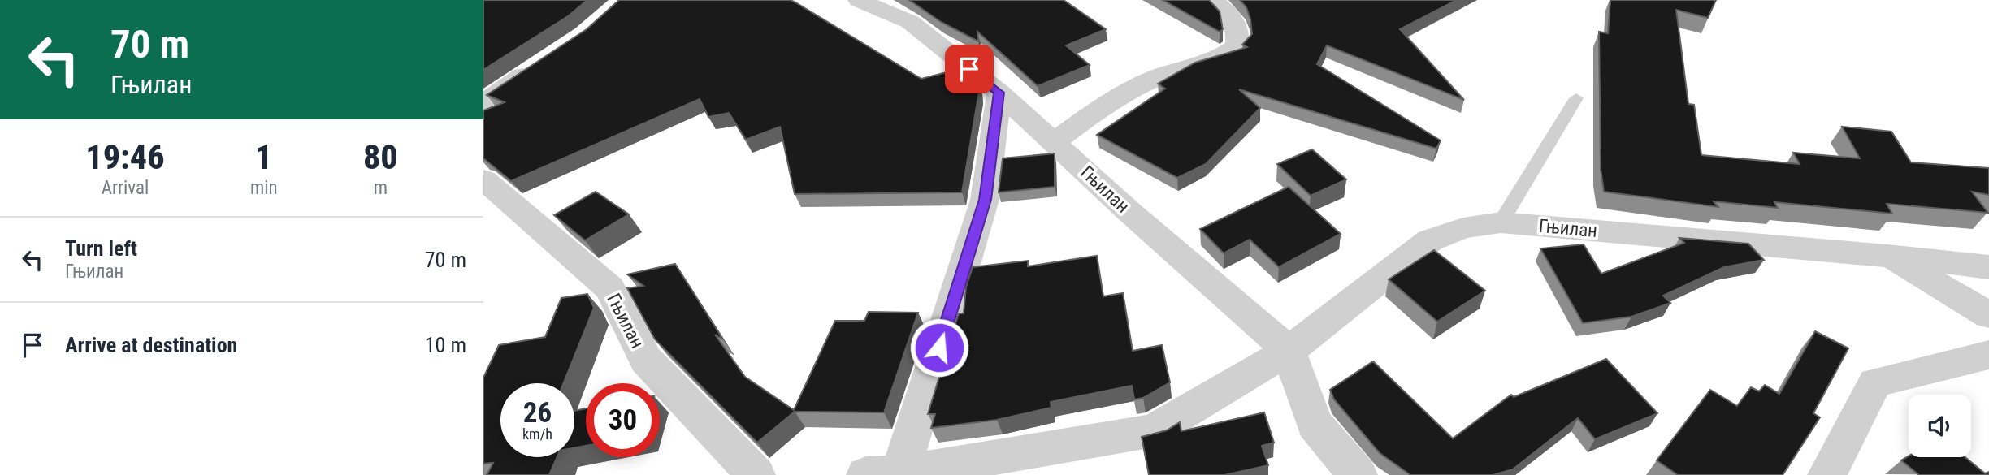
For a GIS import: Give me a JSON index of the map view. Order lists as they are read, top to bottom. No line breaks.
{"streets":{"street":["Гњилан"]},"page":{"turn":["70 m","Гњилан"],"eta":["19:46","Arrival","1","min","80","m"],"list":[{"name":"Turn left","note":"Гњилан","value":"70 m"},{"name":"Arrive at destination","value":"10 m"}],"speed":"26 km/h","limit":"30"}}
